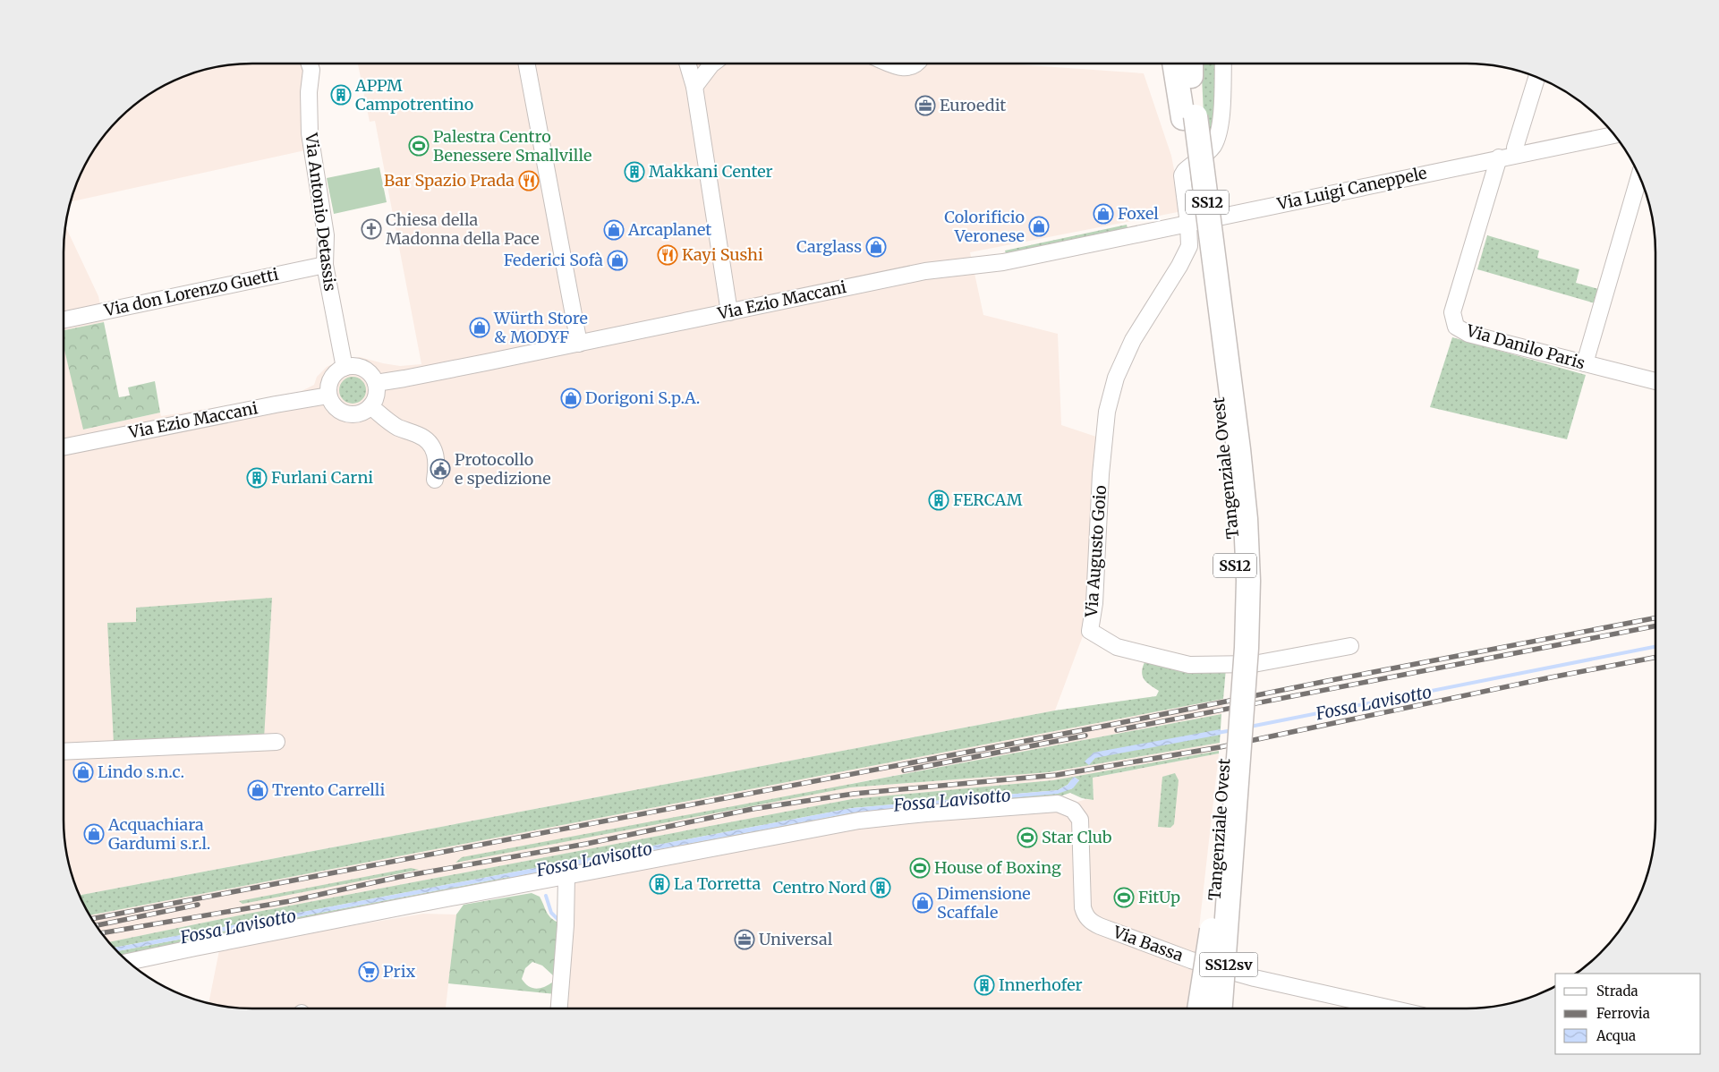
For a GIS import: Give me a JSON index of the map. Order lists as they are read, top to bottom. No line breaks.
{"streets":{"highway":["SS12","Tangenziale Ovest","SS12sv"],"street":["Via Luigi Caneppele","Via Antonio Detassis","Via don Lorenzo Guetti","Via Ezio Maccani","Via Danilo Paris","Via Augusto Goio","Via Bassa"]},"crossings":[["Via Luigi Caneppele","Via Ezio Maccani"],["Via Luigi Caneppele","Via Danilo Paris"],["Via Luigi Caneppele","Via Augusto Goio"],["Via Antonio Detassis","Via don Lorenzo Guetti"],["Via Antonio Detassis","Via Ezio Maccani"],["Via Ezio Maccani","Via Augusto Goio"],["Tangenziale Ovest","SS12sv"]],"water":["Fossa Lavisotto"],"places":{"building":["APPM Campotrentino","Makkani Center","Furlani Carni","FERCAM","La Torretta","Centro Nord","Innerhofer"],"office":["Euroedit","Universal"],"sports":["Palestra Centro Benessere Smallville","Star Club","House of Boxing","FitUp"],"restaurant":["Bar Spazio Prada","Kayi Sushi"],"shop":["Foxel","Colorificio Veronese","Arcaplanet","Carglass","Federici Sofà","Würth Store & MODYF","Dorigoni S.p.A.","Lindo s.n.c.","Trento Carrelli","Acquachiara Gardumi s.r.l.","Dimensione Scaffale"],"church":["Chiesa della Madonna della Pace"],"public building":["Protocollo e spedizione"],"supermarket":["Prix"]},"legend":["Strada","Ferrovia","Acqua"]}
